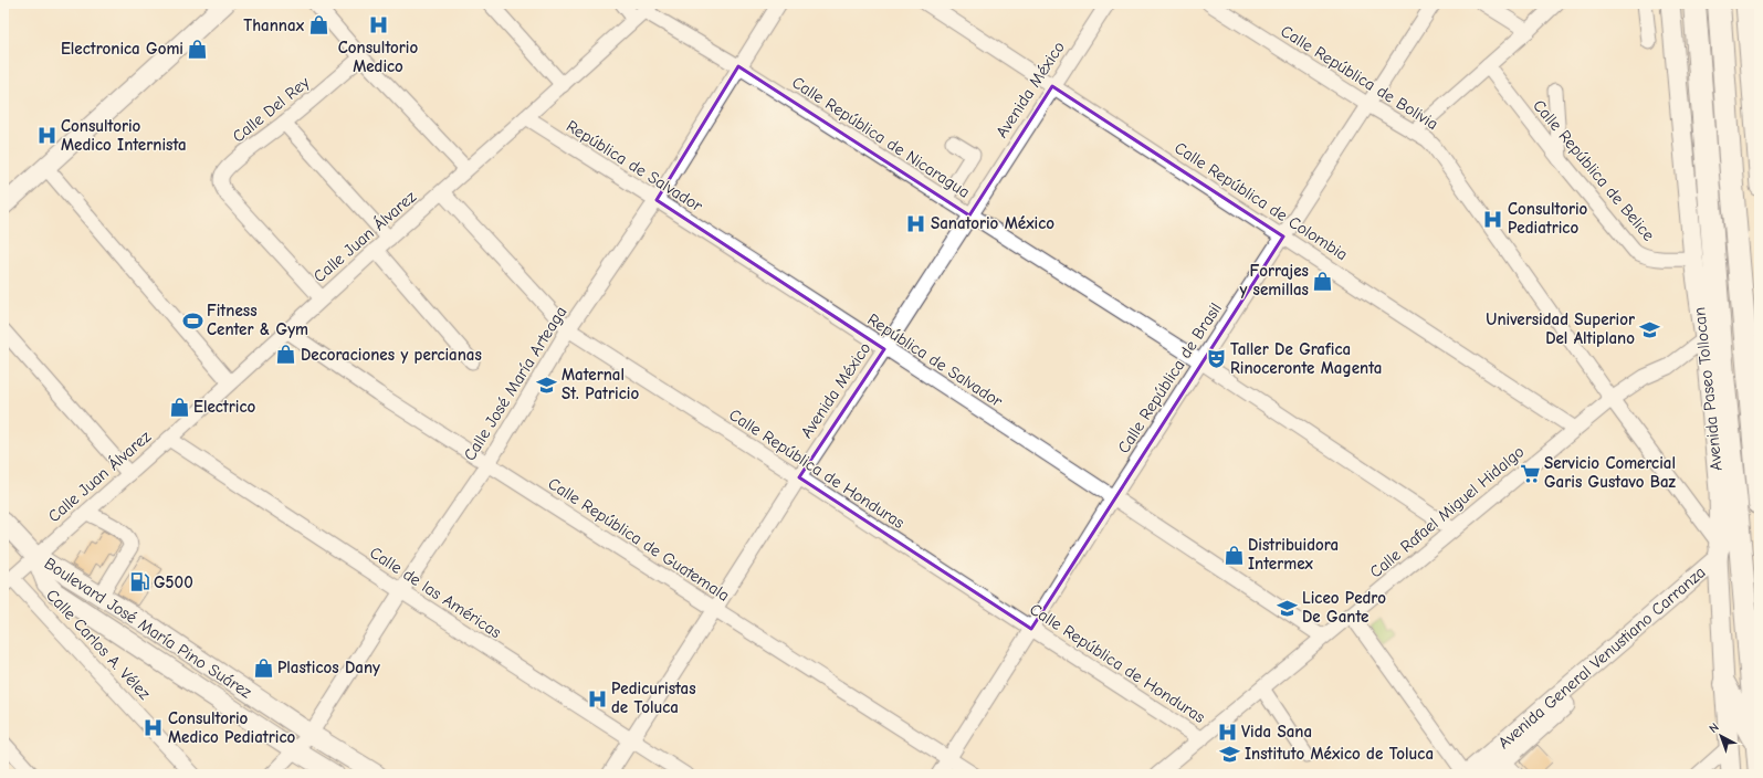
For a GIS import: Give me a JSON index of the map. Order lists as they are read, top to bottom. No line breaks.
{"streets":{"highway":["Avenida Paseo Tollocan"],"main road":["Boulevard José María Pino Suárez","Avenida General Venustiano Carranza"],"street":["Calle República de Bolivia","Avenida México","Calle Del Rey","Calle República de Nicaragua","República de Salvador","Calle República de Belice","Calle República de Colombia","Calle Juan Álvarez","Calle República de Brasil","Calle José María Arteaga","Calle República de Honduras","Calle Rafael Miguel Hidalgo","Calle República de Guatemala","Calle de las Américas","Calle Carlos A. Vélez"]},"crossings":[["Calle República de Bolivia","Calle República de Brasil"],["Calle República de Bolivia","Avenida Paseo Tollocan"],["Calle República de Bolivia","Calle Rafael Miguel Hidalgo"],["Calle República de Bolivia","Avenida General Venustiano Carranza"],["Avenida México","Calle República de Nicaragua"],["Avenida México","República de Salvador"],["Avenida México","Calle República de Colombia"],["Avenida México","Calle República de Honduras"],["Avenida México","Calle República de Guatemala"],["Avenida México","Calle de las Américas"],["Calle Del Rey","Calle Juan Álvarez"],["Calle República de Nicaragua","Calle Juan Álvarez"],["Calle República de Nicaragua","Calle República de Brasil"],["Calle República de Nicaragua","Calle José María Arteaga"],["Calle República de Nicaragua","Calle Rafael Miguel Hidalgo"],["República de Salvador","Calle Juan Álvarez"],["República de Salvador","Calle República de Brasil"],["República de Salvador","Calle José María Arteaga"],["República de Salvador","Calle Rafael Miguel Hidalgo"],["Calle República de Belice","Avenida Paseo Tollocan"],["Calle República de Colombia","Calle República de Brasil"],["Calle República de Colombia","Calle Rafael Miguel Hidalgo"],["Calle Juan Álvarez","Calle República de Honduras"],["Calle Juan Álvarez","Calle República de Guatemala"],["Calle Juan Álvarez","Calle de las Américas"],["Calle Juan Álvarez","Boulevard José María Pino Suárez"],["Calle Juan Álvarez","Calle Carlos A. Vélez"],["Calle República de Brasil","Calle República de Honduras"],["Calle República de Brasil","Calle República de Guatemala"],["Calle José María Arteaga","Calle República de Honduras"],["Calle José María Arteaga","Calle República de Guatemala"],["Calle José María Arteaga","Calle de las Américas"],["Calle José María Arteaga","Boulevard José María Pino Suárez"],["Avenida Paseo Tollocan","Calle Rafael Miguel Hidalgo"],["Avenida Paseo Tollocan","Avenida General Venustiano Carranza"],["Calle República de Honduras","Calle Rafael Miguel Hidalgo"]],"places":{"hospital":["Consultorio Medico","Consultorio Medico Internista","Consultorio Pediatrico","Sanatorio México","Pedicuristas de Toluca","Consultorio Medico Pediatrico","Vida Sana"],"shop":["Thannax","Electronica Gomi","Forrajes y semillas","Decoraciones y percianas","Electrico","Distribuidora Intermex","Plasticos Dany"],"sports":["Fitness Center & Gym"],"school or university":["Universidad Superior Del Altiplano","Maternal St. Patricio","Liceo Pedro De Gante","Instituto México de Toluca"],"theatre":["Taller De Grafica Rinoceronte Magenta"],"supermarket":["Servicio Comercial Garis Gustavo Baz"],"fuel station":["G500"]},"north":"top left"}
